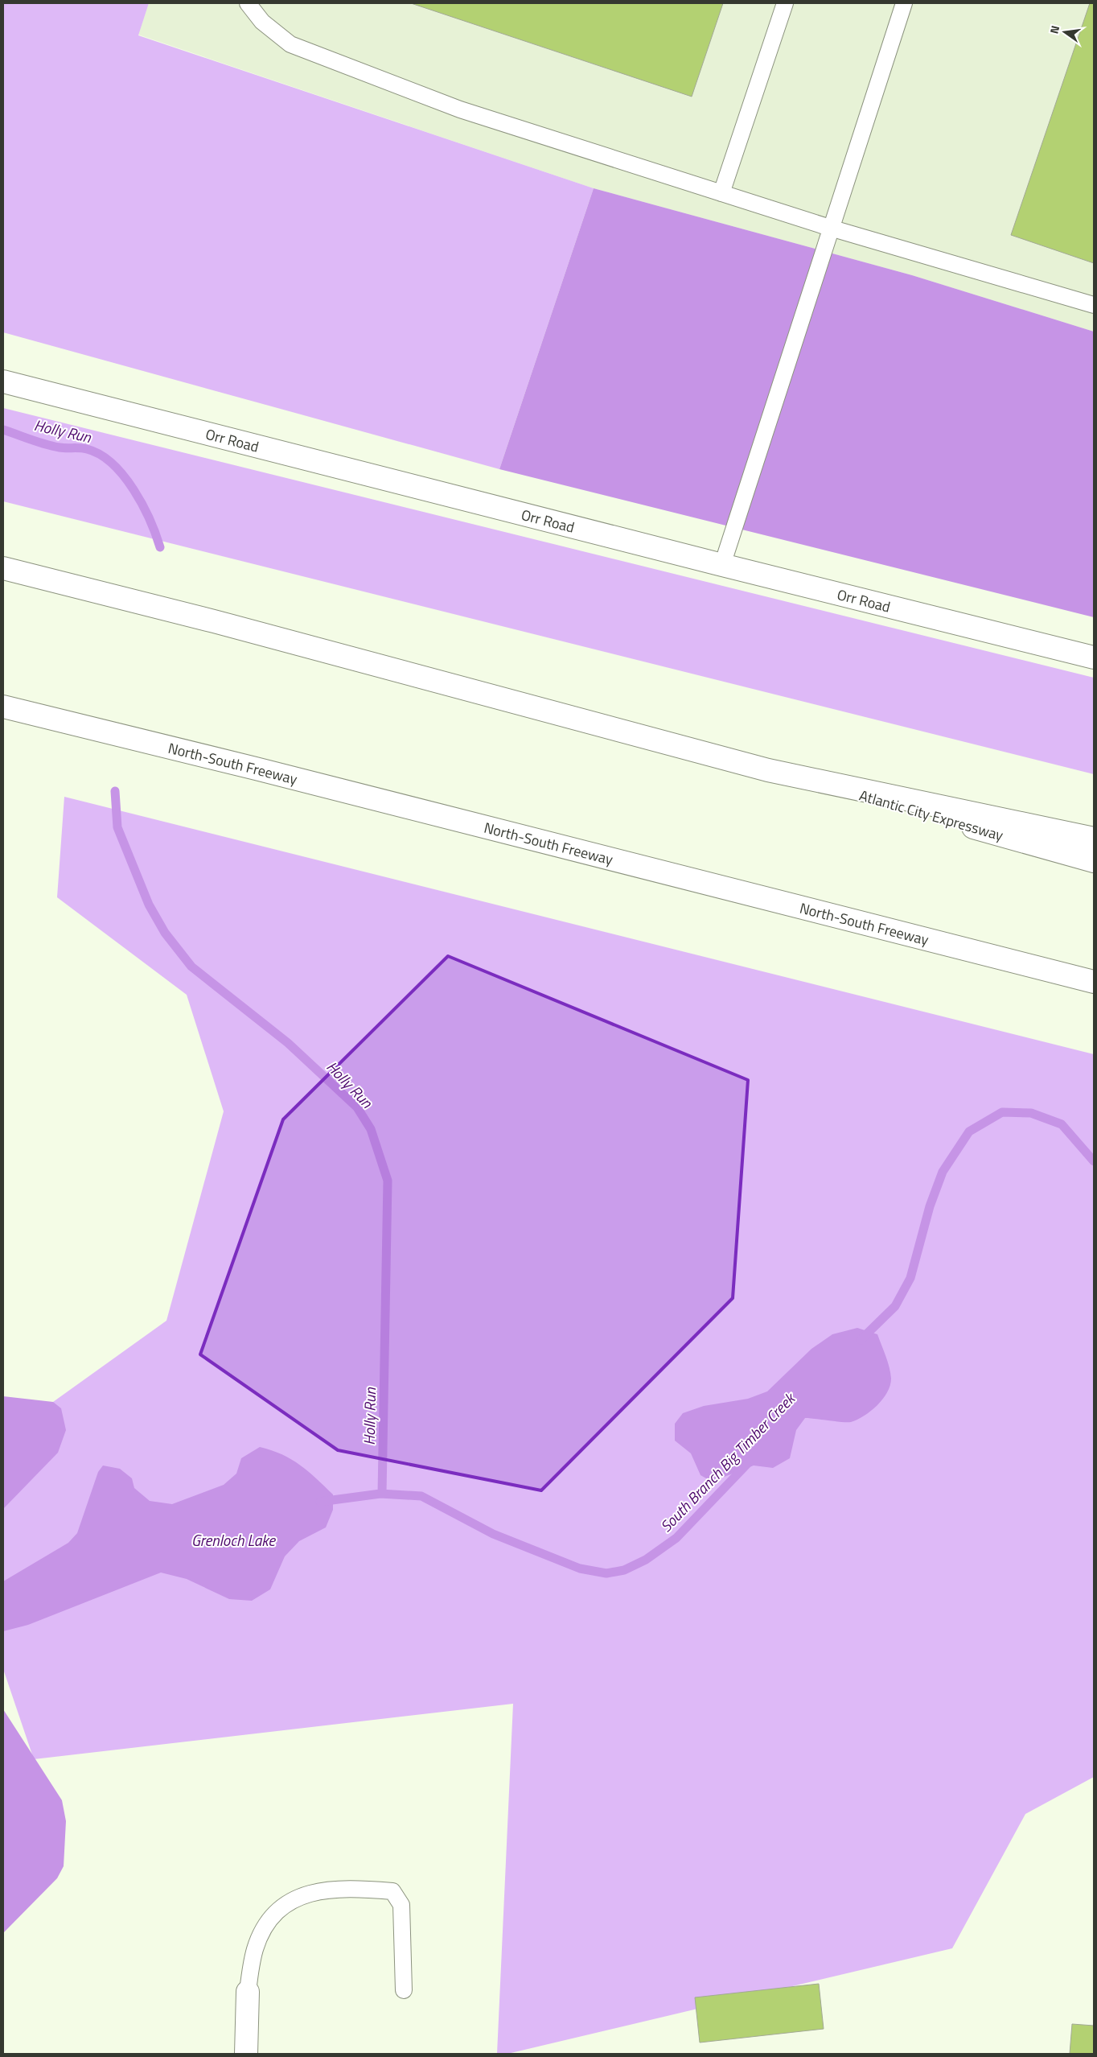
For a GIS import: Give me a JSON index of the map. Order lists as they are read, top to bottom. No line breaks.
{"streets":{"main road":["Orr Road","North-South Freeway","Atlantic City Expressway"]},"water":["Holly Run","South Branch Big Timber Creek","Grenloch Lake"],"north":"left"}
